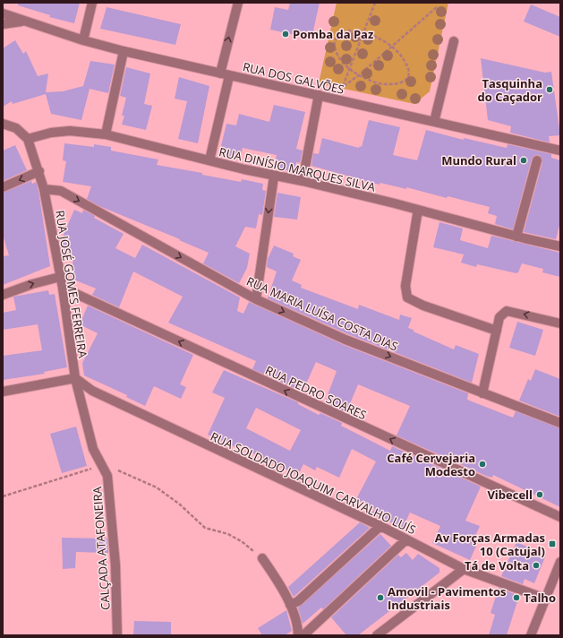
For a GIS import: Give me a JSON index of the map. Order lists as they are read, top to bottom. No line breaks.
{"streets":{"street":["RUA DOS GALVÕES","RUA DINÍSIO MARQUES SILVA","RUA JOSÉ GOMES FERREIRA","RUA MARIA LUÍSA COSTA DIAS","RUA PEDRO SOARES","RUA SOLDADO JOAQUIM CARVALHO LUÍS","CALÇADA ATAFONEIRA"]},"crossings":[["RUA DINÍSIO MARQUES SILVA","RUA JOSÉ GOMES FERREIRA"],["RUA JOSÉ GOMES FERREIRA","RUA MARIA LUÍSA COSTA DIAS"],["RUA JOSÉ GOMES FERREIRA","RUA PEDRO SOARES"],["RUA JOSÉ GOMES FERREIRA","RUA SOLDADO JOAQUIM CARVALHO LUÍS"],["RUA JOSÉ GOMES FERREIRA","CALÇADA ATAFONEIRA"]],"one_way":["RUA MARIA LUÍSA COSTA DIAS","RUA PEDRO SOARES"],"places":{"other":["Pomba da Paz","Tasquinha do Caçador","Mundo Rural","Café Cervejaria Modesto","Vibecell","Tá de Volta","Amovil - Pavimentos Industriais","Talho"],"transit":["Av Forças Armadas 10 (Catujal)"]}}
